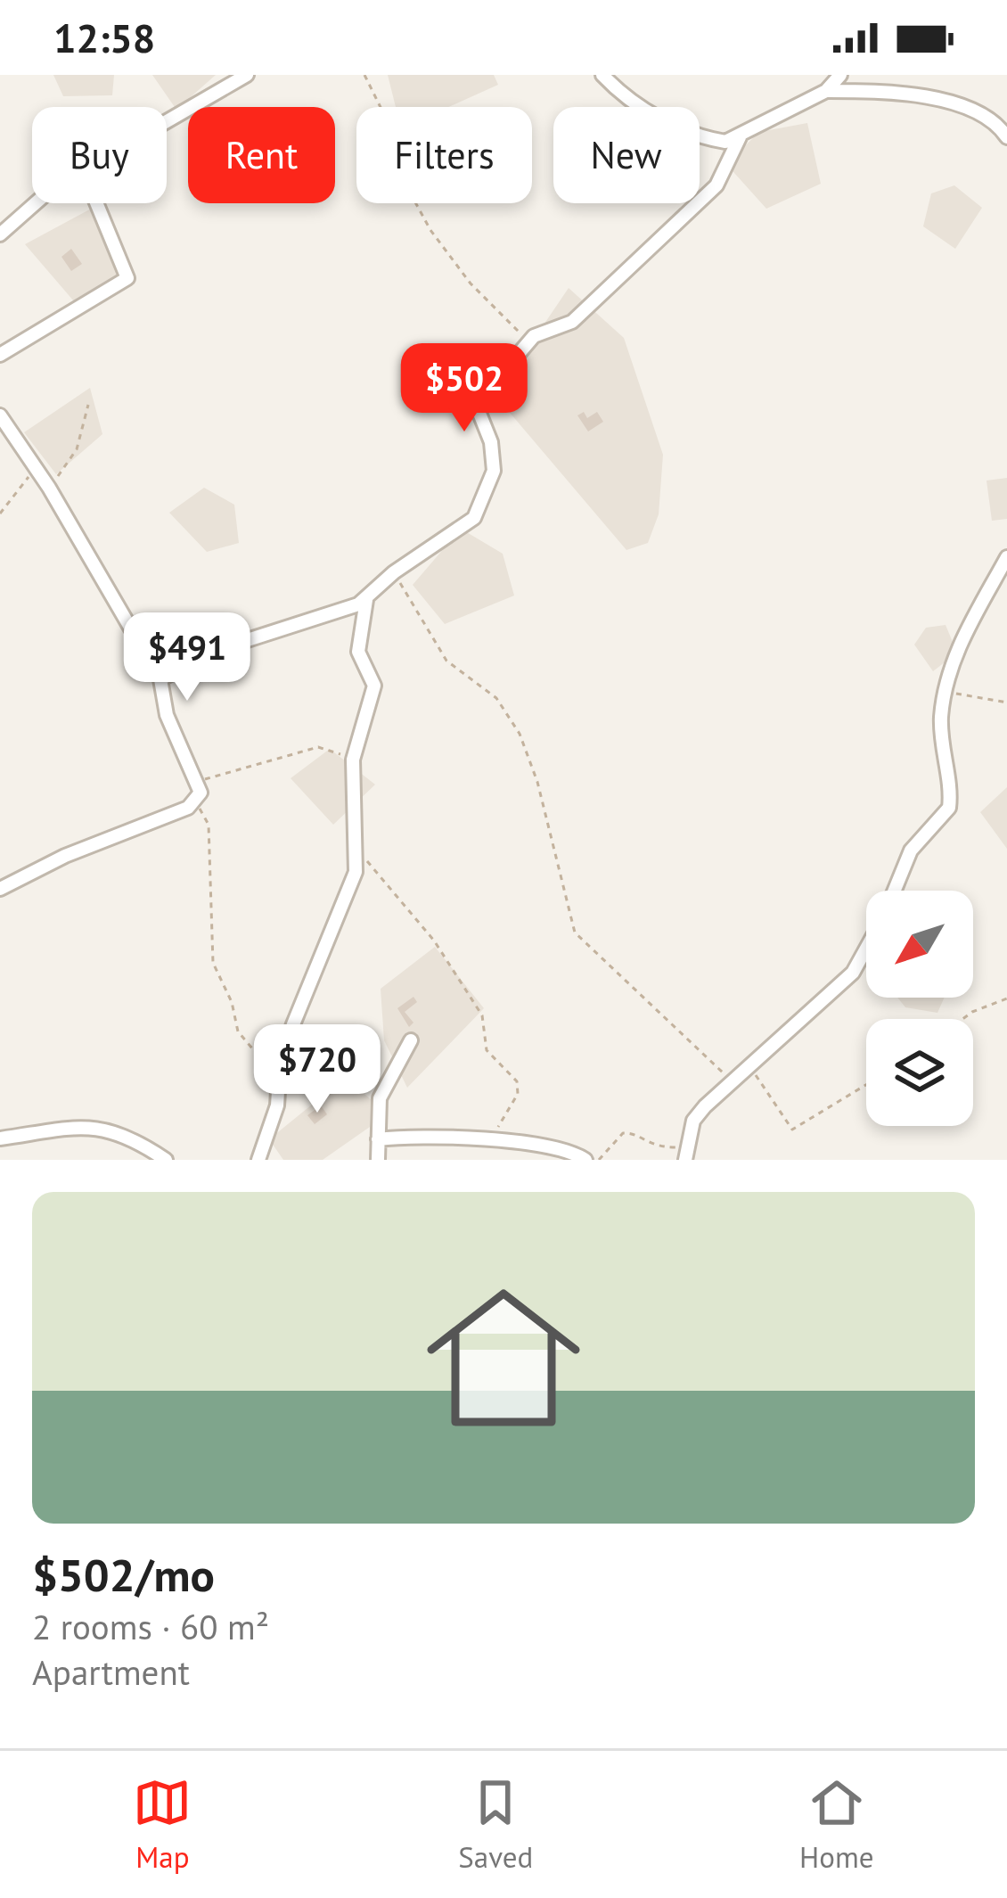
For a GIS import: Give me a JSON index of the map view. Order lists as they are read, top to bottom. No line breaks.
{"north":"bottom left","page":{"status":"12:58","chip":["Buy","Rent","Filters","New"],"price":["$502","$491","$720"],"list":[{"name":"$502/mo","note":"2 rooms · 60 m² · Apartment"}],"tabs":["Map","Saved","Home"]}}
